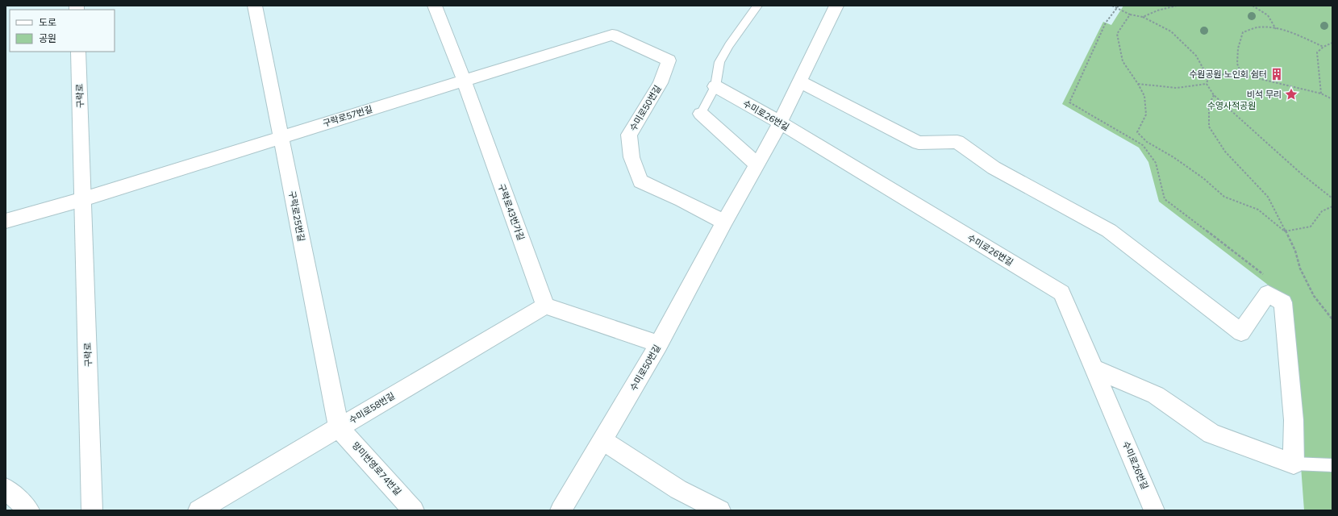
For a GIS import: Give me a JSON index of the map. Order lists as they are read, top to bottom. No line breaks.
{"streets":{"street":["구락로","수미로50번길","수미로26번길","구락로57번길","구락로43번가길","구락로25번길","수미로58번길","망미번영로74번길"]},"crossings":[["구락로","구락로57번길"],["수미로50번길","수미로26번길"],["수미로50번길","구락로57번길"],["구락로57번길","구락로43번가길"],["구락로57번길","구락로25번길"],["구락로43번가길","수미로58번길"],["구락로25번길","수미로58번길"],["구락로25번길","망미번영로74번길"],["수미로58번길","망미번영로74번길"]],"parks":["수영사적공원"],"places":{"building":["수원공원 노인회 쉼터"],"place":["비석 무리"]},"legend":["도로","공원"]}
